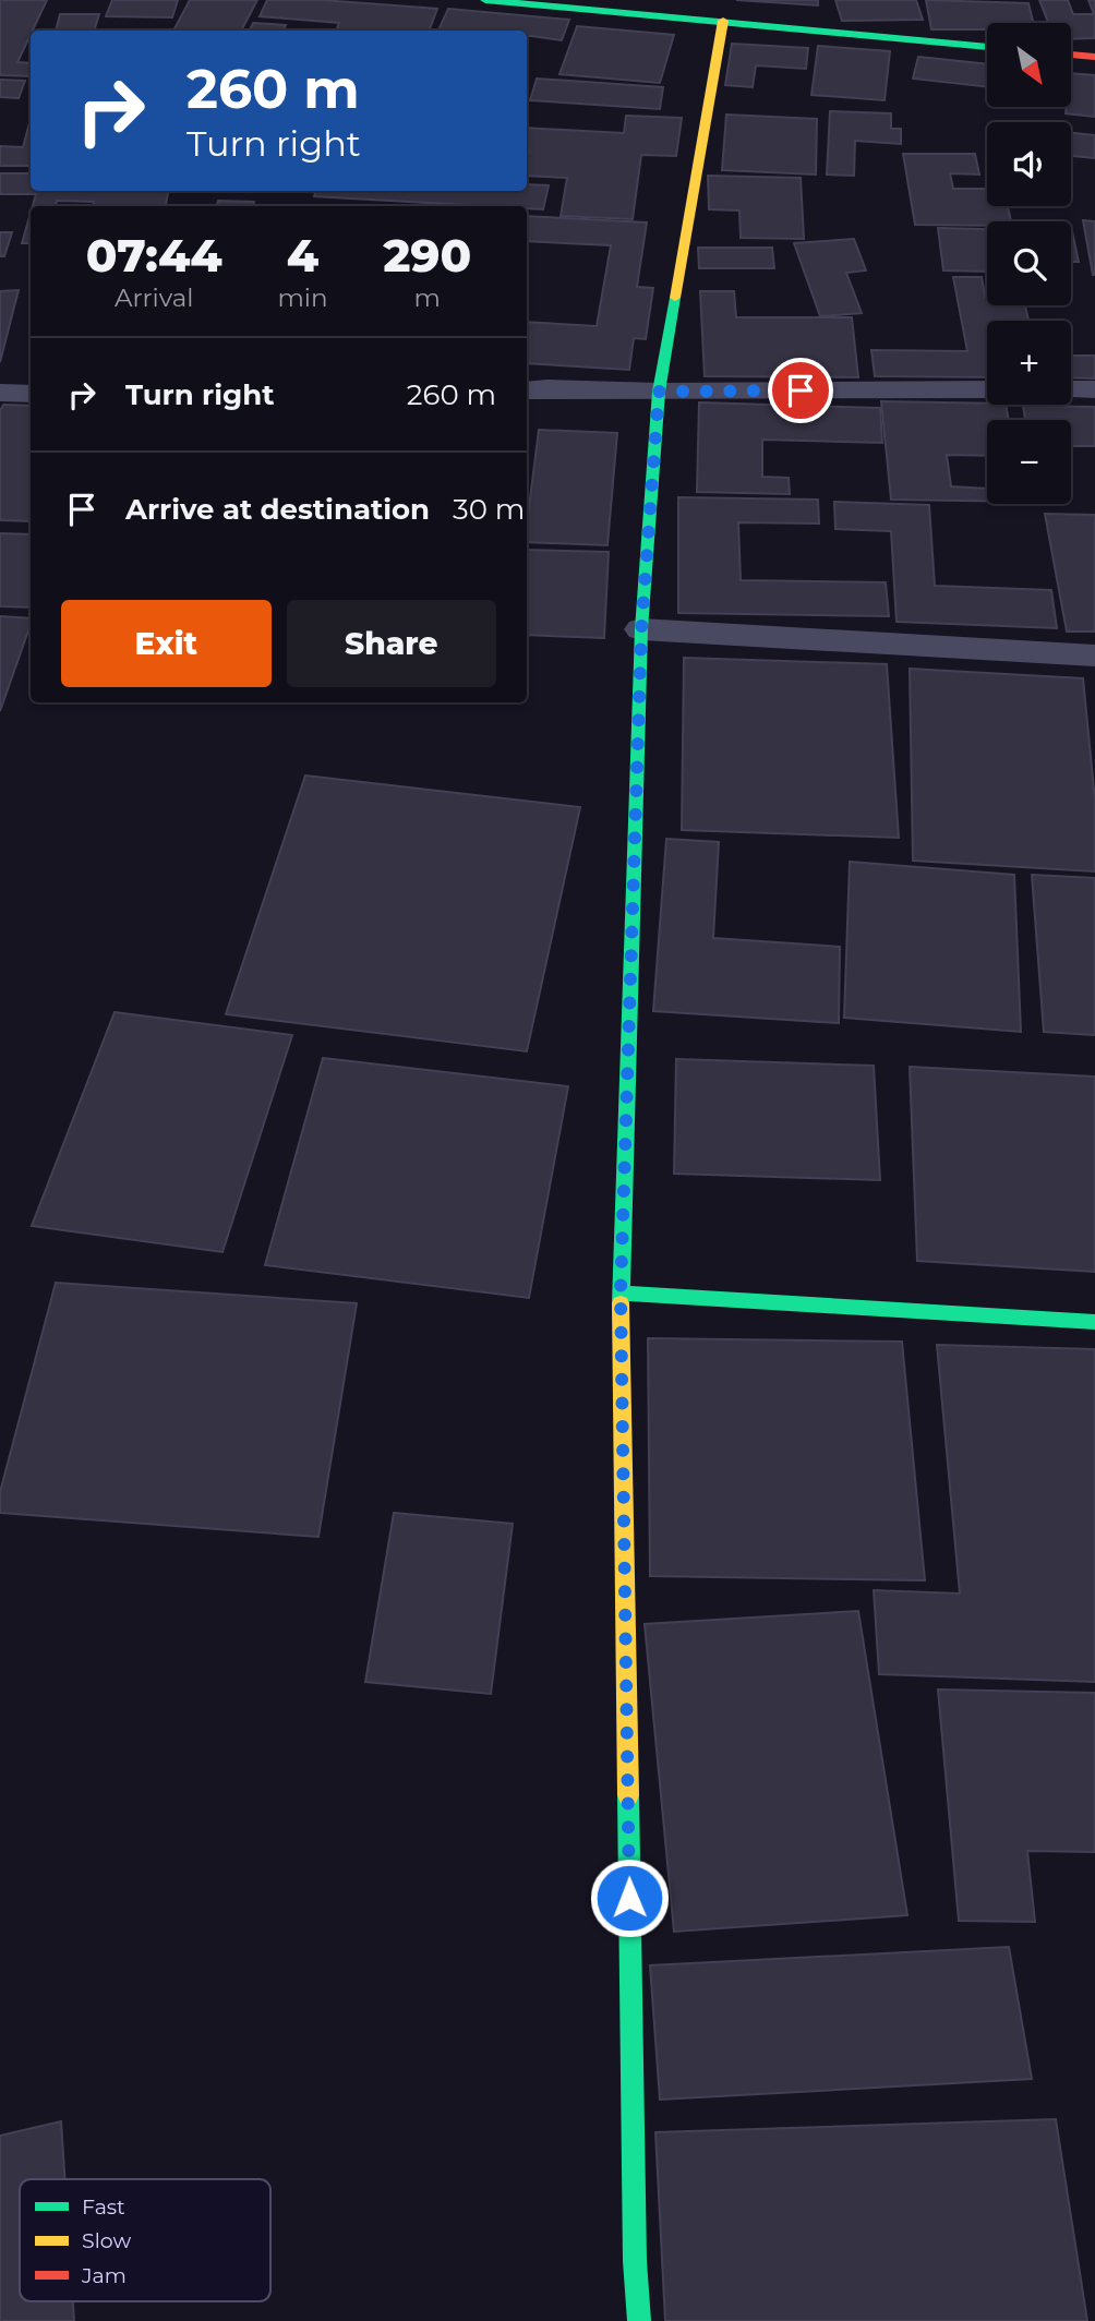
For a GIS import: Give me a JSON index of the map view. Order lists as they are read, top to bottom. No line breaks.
{"legend":["Fast","Slow","Jam"],"north":"bottom right","page":{"map_buttons":["+","−"],"turn":["260 m","Turn right"],"eta":["07:44","Arrival","4","min","290","m"],"list":[{"name":"Turn right","value":"260 m"},{"name":"Arrive at destination","value":"30 m"}],"buttons":["Exit","Share"]}}
